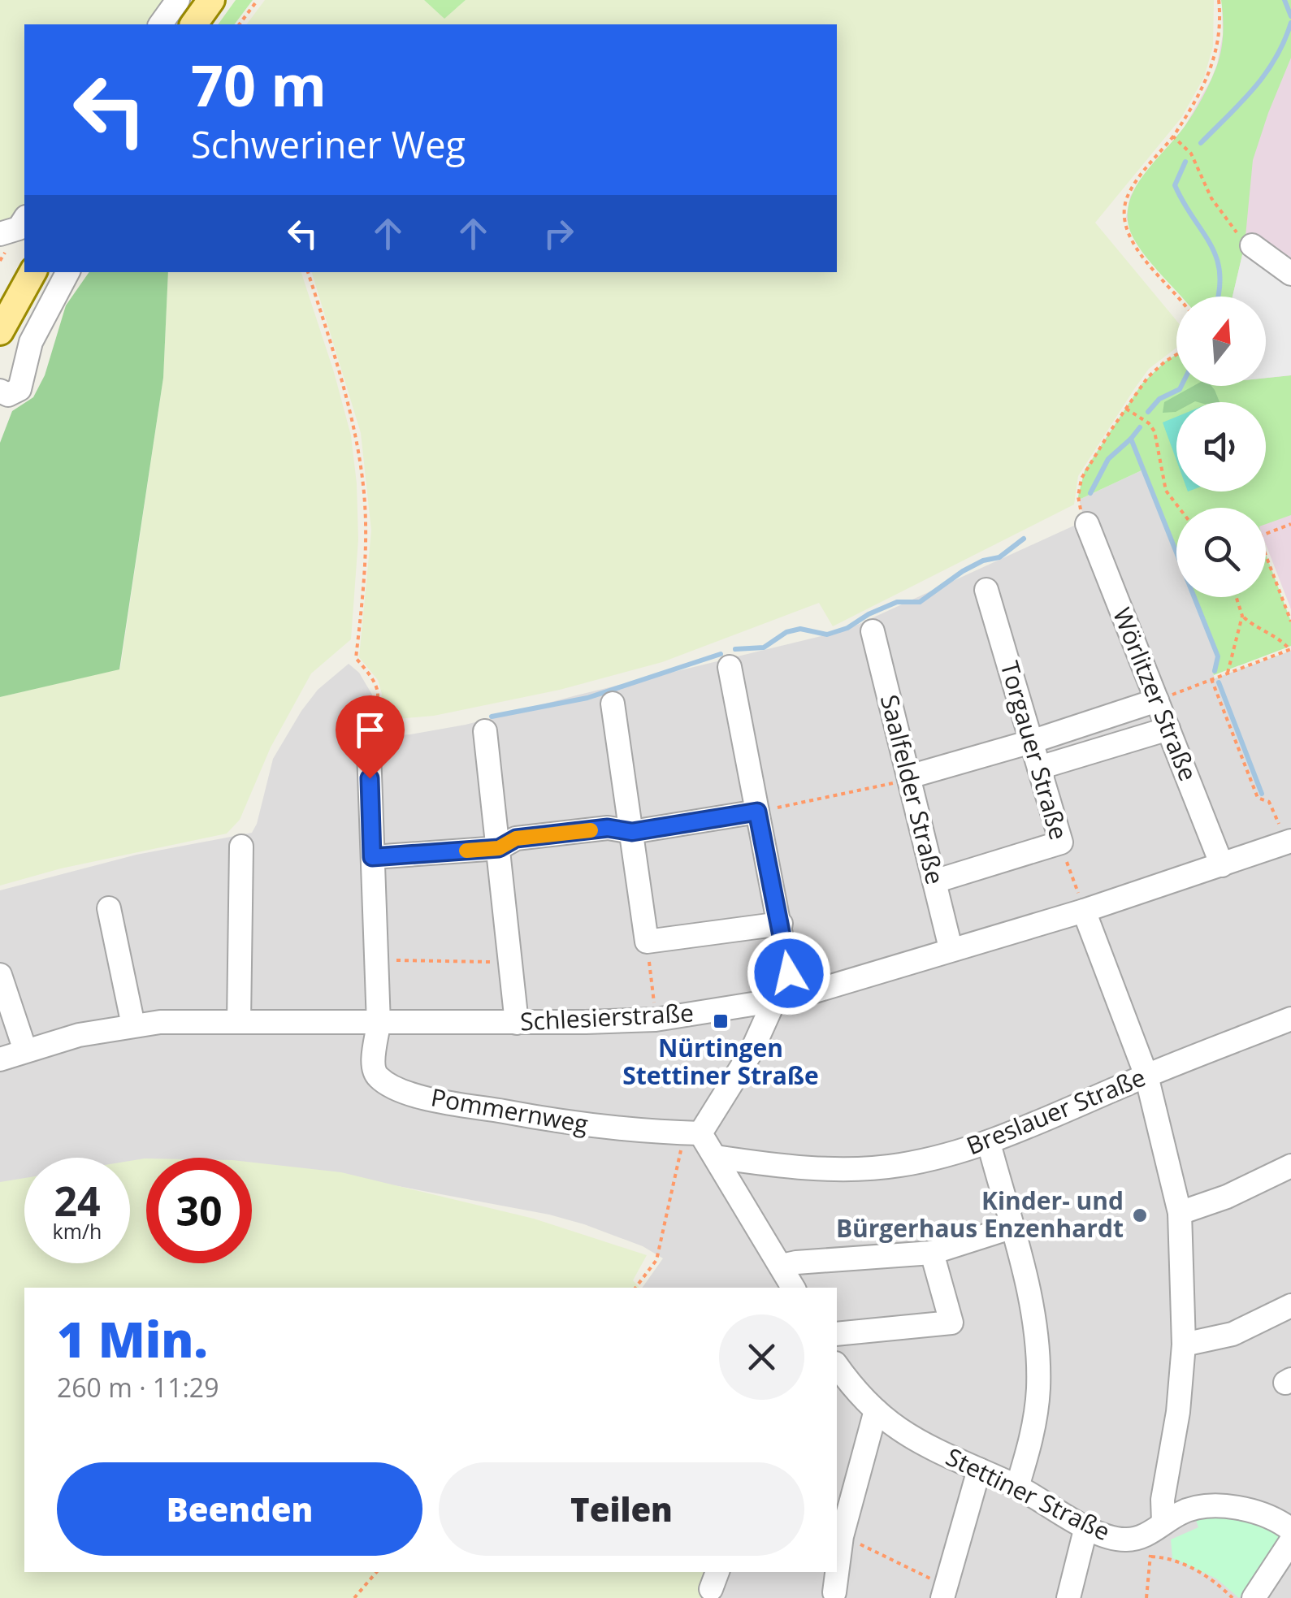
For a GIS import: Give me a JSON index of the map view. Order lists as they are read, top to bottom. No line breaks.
{"streets":{"street":["Wörlitzer Straße","Torgauer Straße","Saalfelder Straße","Schlesierstraße","Pommernweg","Breslauer Straße","Stettiner Straße"]},"crossings":[["Wörlitzer Straße","Schlesierstraße"],["Torgauer Straße","Schlesierstraße"],["Saalfelder Straße","Schlesierstraße"],["Schlesierstraße","Pommernweg"]],"places":{"transit":["Nürtingen Stettiner Straße"],"other":["Kinder- und Bürgerhaus Enzenhardt"]},"north":"top","page":{"turn":["70 m","Schweriner Weg"],"speed":"24 km/h","limit":"30","heading":["1 Min.","260 m · 11:29"],"buttons":["Beenden","Teilen"]}}
